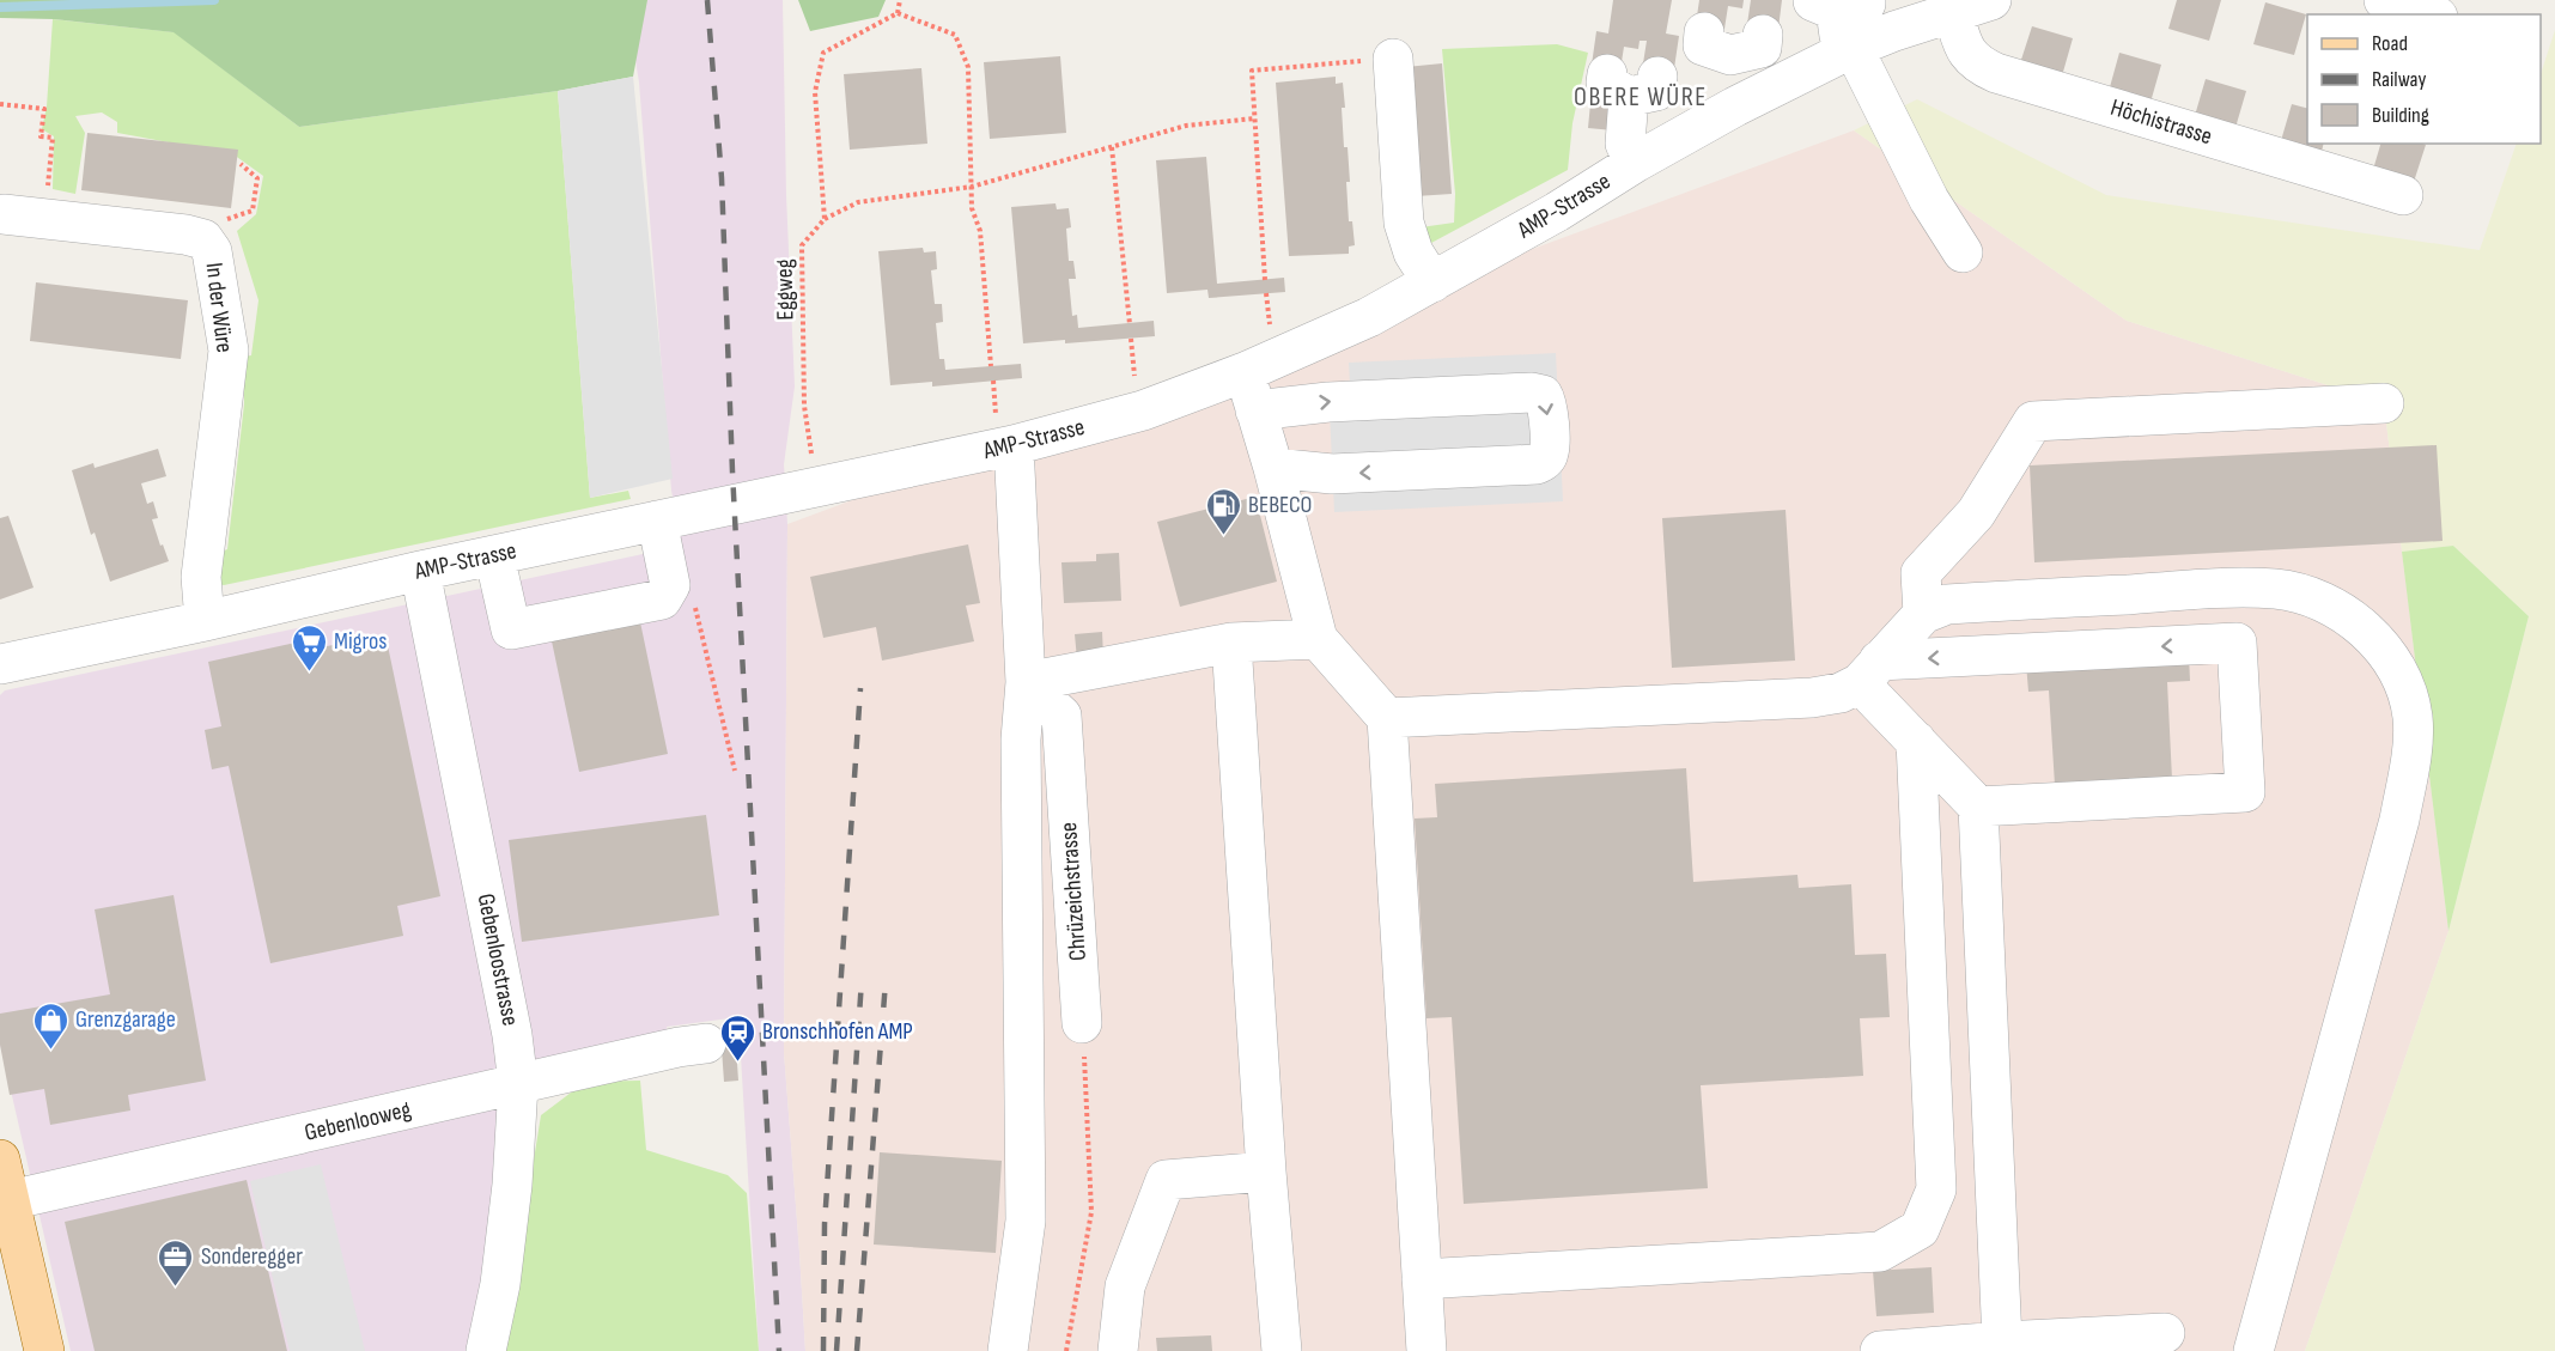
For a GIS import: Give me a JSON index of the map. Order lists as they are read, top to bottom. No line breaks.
{"streets":{"street":["Höchistrasse","AMP-Strasse","In der Würe","Chrüzeichstrasse","Gebenloostrasse","Gebenlooweg"],"path":["Eggweg"]},"crossings":[["Höchistrasse","AMP-Strasse"],["AMP-Strasse","Eggweg"],["AMP-Strasse","In der Würe"],["AMP-Strasse","Gebenloostrasse"],["Gebenloostrasse","Gebenlooweg"]],"districts":["OBERE WÜRE"],"places":{"fuel station":["BEBECO"],"supermarket":["Migros"],"shop":["Grenzgarage"],"station":["Bronschhofen AMP"],"office":["Sonderegger"]},"legend":["Road","Railway","Building"]}
